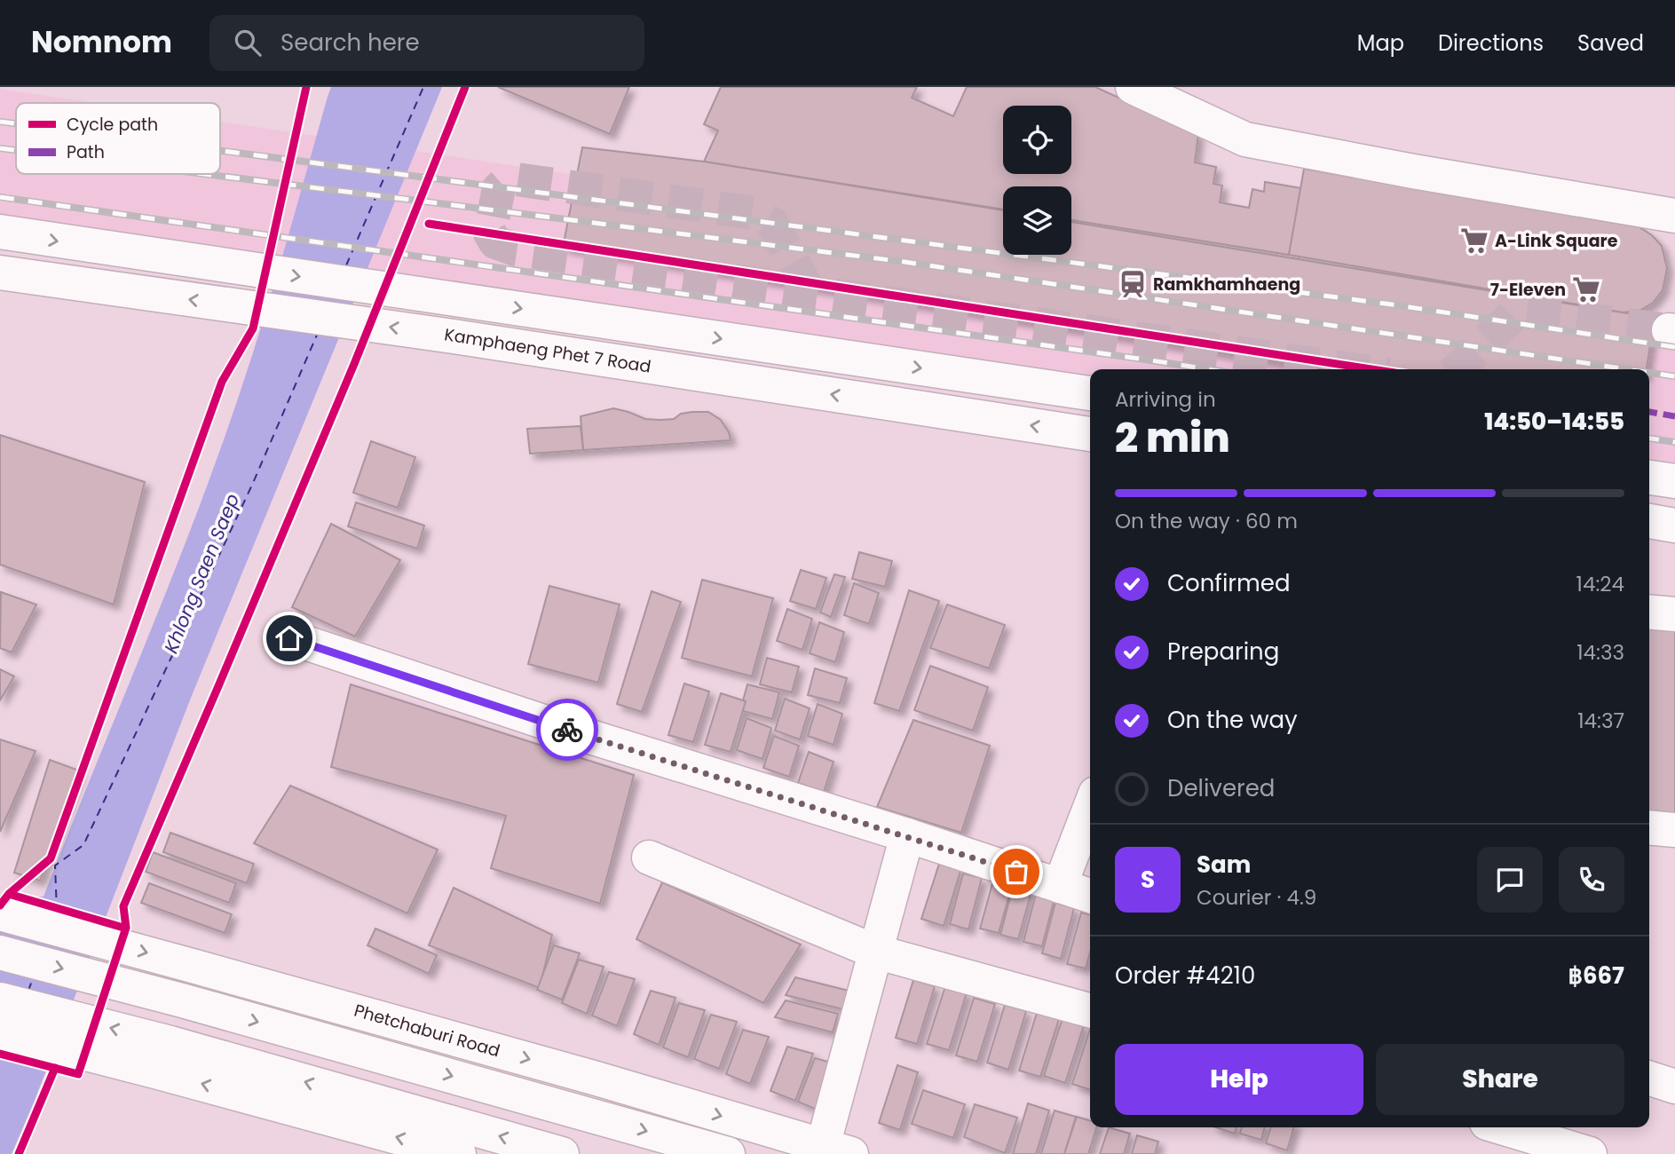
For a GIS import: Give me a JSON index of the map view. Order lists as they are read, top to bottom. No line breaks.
{"streets":{"street":["Kamphaeng Phet 7 Road","Phetchaburi Road"]},"water":["Khlong Saen Saep"],"places":{"supermarket":["A-Link Square","7-Eleven"],"station":["Ramkhamhaeng"]},"legend":["Cycle path","Path"],"page":{"header":"Nomnom","search":"Search here","nav":["Map","Directions","Saved"],"heading":["2 min","Arriving in","14:50–14:55"],"panel":["Sam","Courier · 4.9","Order #4210","฿667"],"bar":"On the way · 60 m","list":[["Confirmed","14:24"],["Preparing","14:33"],["On the way","14:37"],"Delivered"],"round":"S","buttons":["Help","Share"]}}
